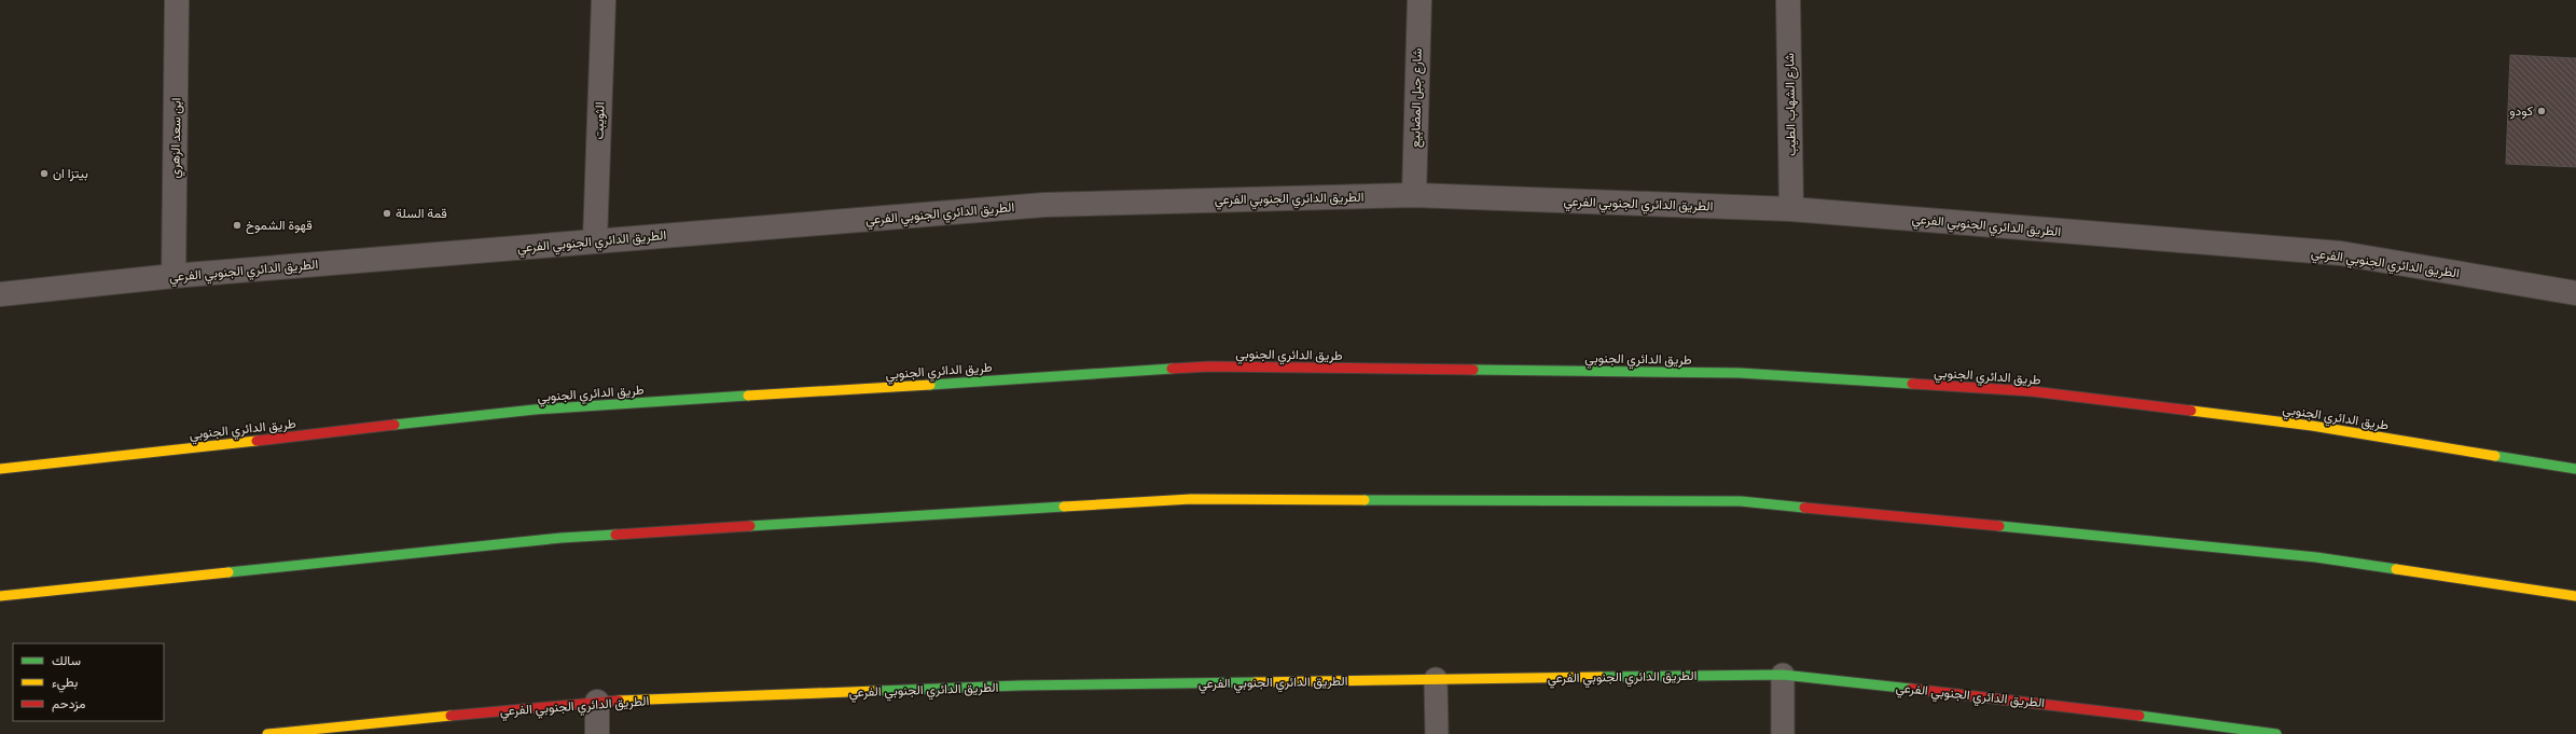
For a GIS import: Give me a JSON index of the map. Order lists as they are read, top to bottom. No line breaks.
{"streets":{"main road":["الطريق الدائري الجنوبي الفرعي","طريق الدائري الجنوبي"],"street":["شارع جبل المضابيع","شارع الشهاب الطيب","الثويبت","ابن سعد الزهري"]},"crossings":[["شارع جبل المضابيع","الطريق الدائري الجنوبي الفرعي"],["شارع الشهاب الطيب","الطريق الدائري الجنوبي الفرعي"],["الثويبت","الطريق الدائري الجنوبي الفرعي"],["ابن سعد الزهري","الطريق الدائري الجنوبي الفرعي"]],"places":["كودو","بيتزا ان","قمة السلة","قهوة الشموخ"],"legend":["سالك","بطيء","مزدحم"]}
